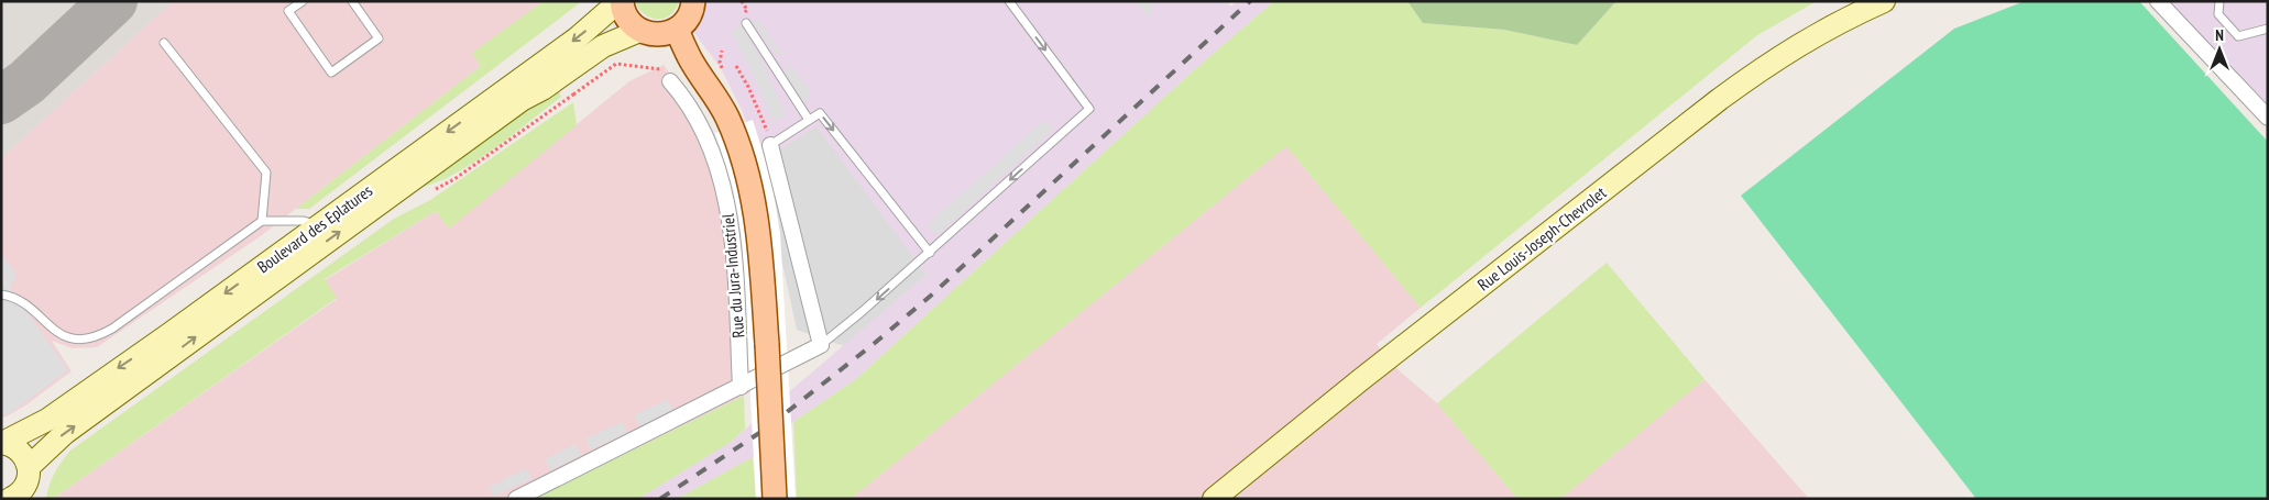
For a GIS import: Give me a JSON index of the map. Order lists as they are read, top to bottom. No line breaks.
{"streets":{"main road":["Boulevard des Eplatures","Rue Louis-Joseph-Chevrolet"],"street":["Rue du Jura-Industriel"]},"north":"top"}
